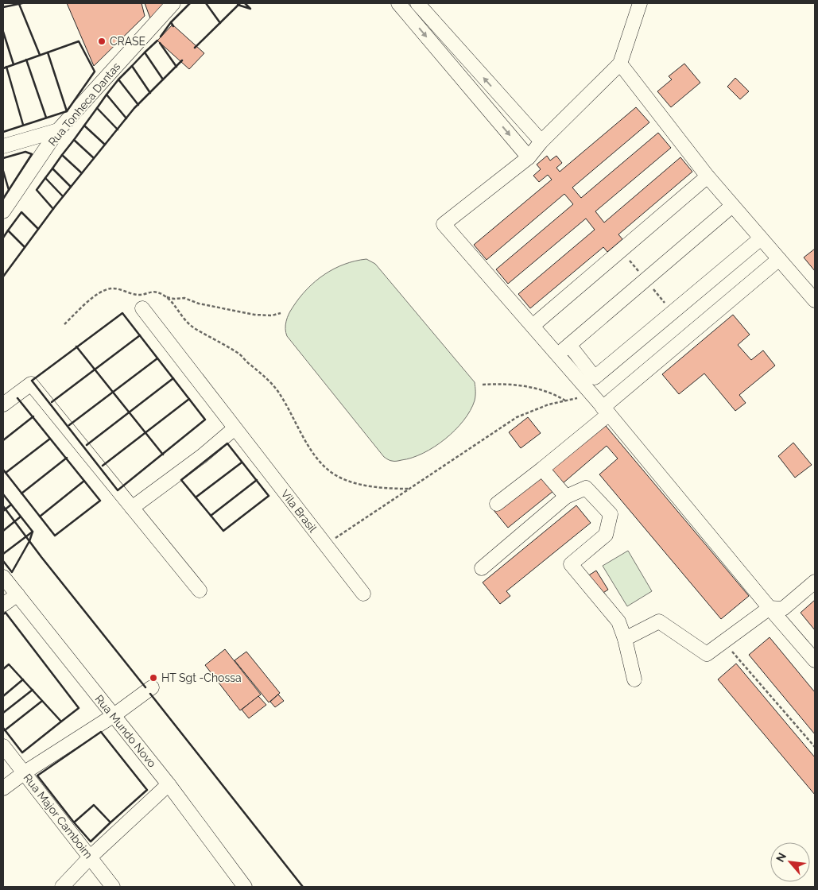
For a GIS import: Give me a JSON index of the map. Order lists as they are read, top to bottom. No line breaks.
{"streets":{"street":["Rua Tonheca Dantas","Vila Brasil","Rua Mundo Novo","Rua Major Camboim"]},"places":["CRASE","HT Sgt -Chossa"],"north":"top left"}
